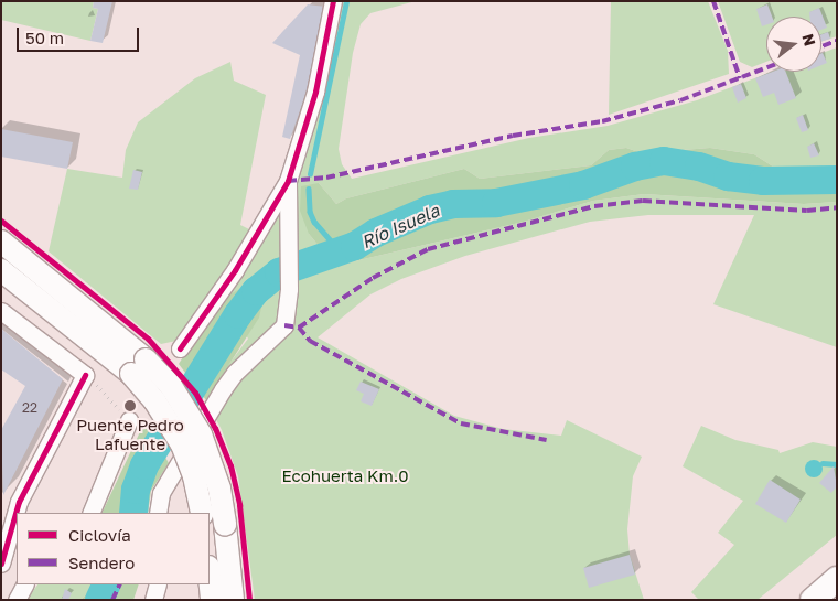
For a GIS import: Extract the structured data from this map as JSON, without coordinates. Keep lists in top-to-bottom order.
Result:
{
  "water": ["Río Isuela"],
  "parks": ["Ecohuerta Km.0"],
  "places": ["Puente Pedro Lafuente"],
  "house_numbers": ["22"],
  "legend": ["Ciclovía", "Sendero"],
  "scale_bar": "50 m",
  "north": "right"
}
